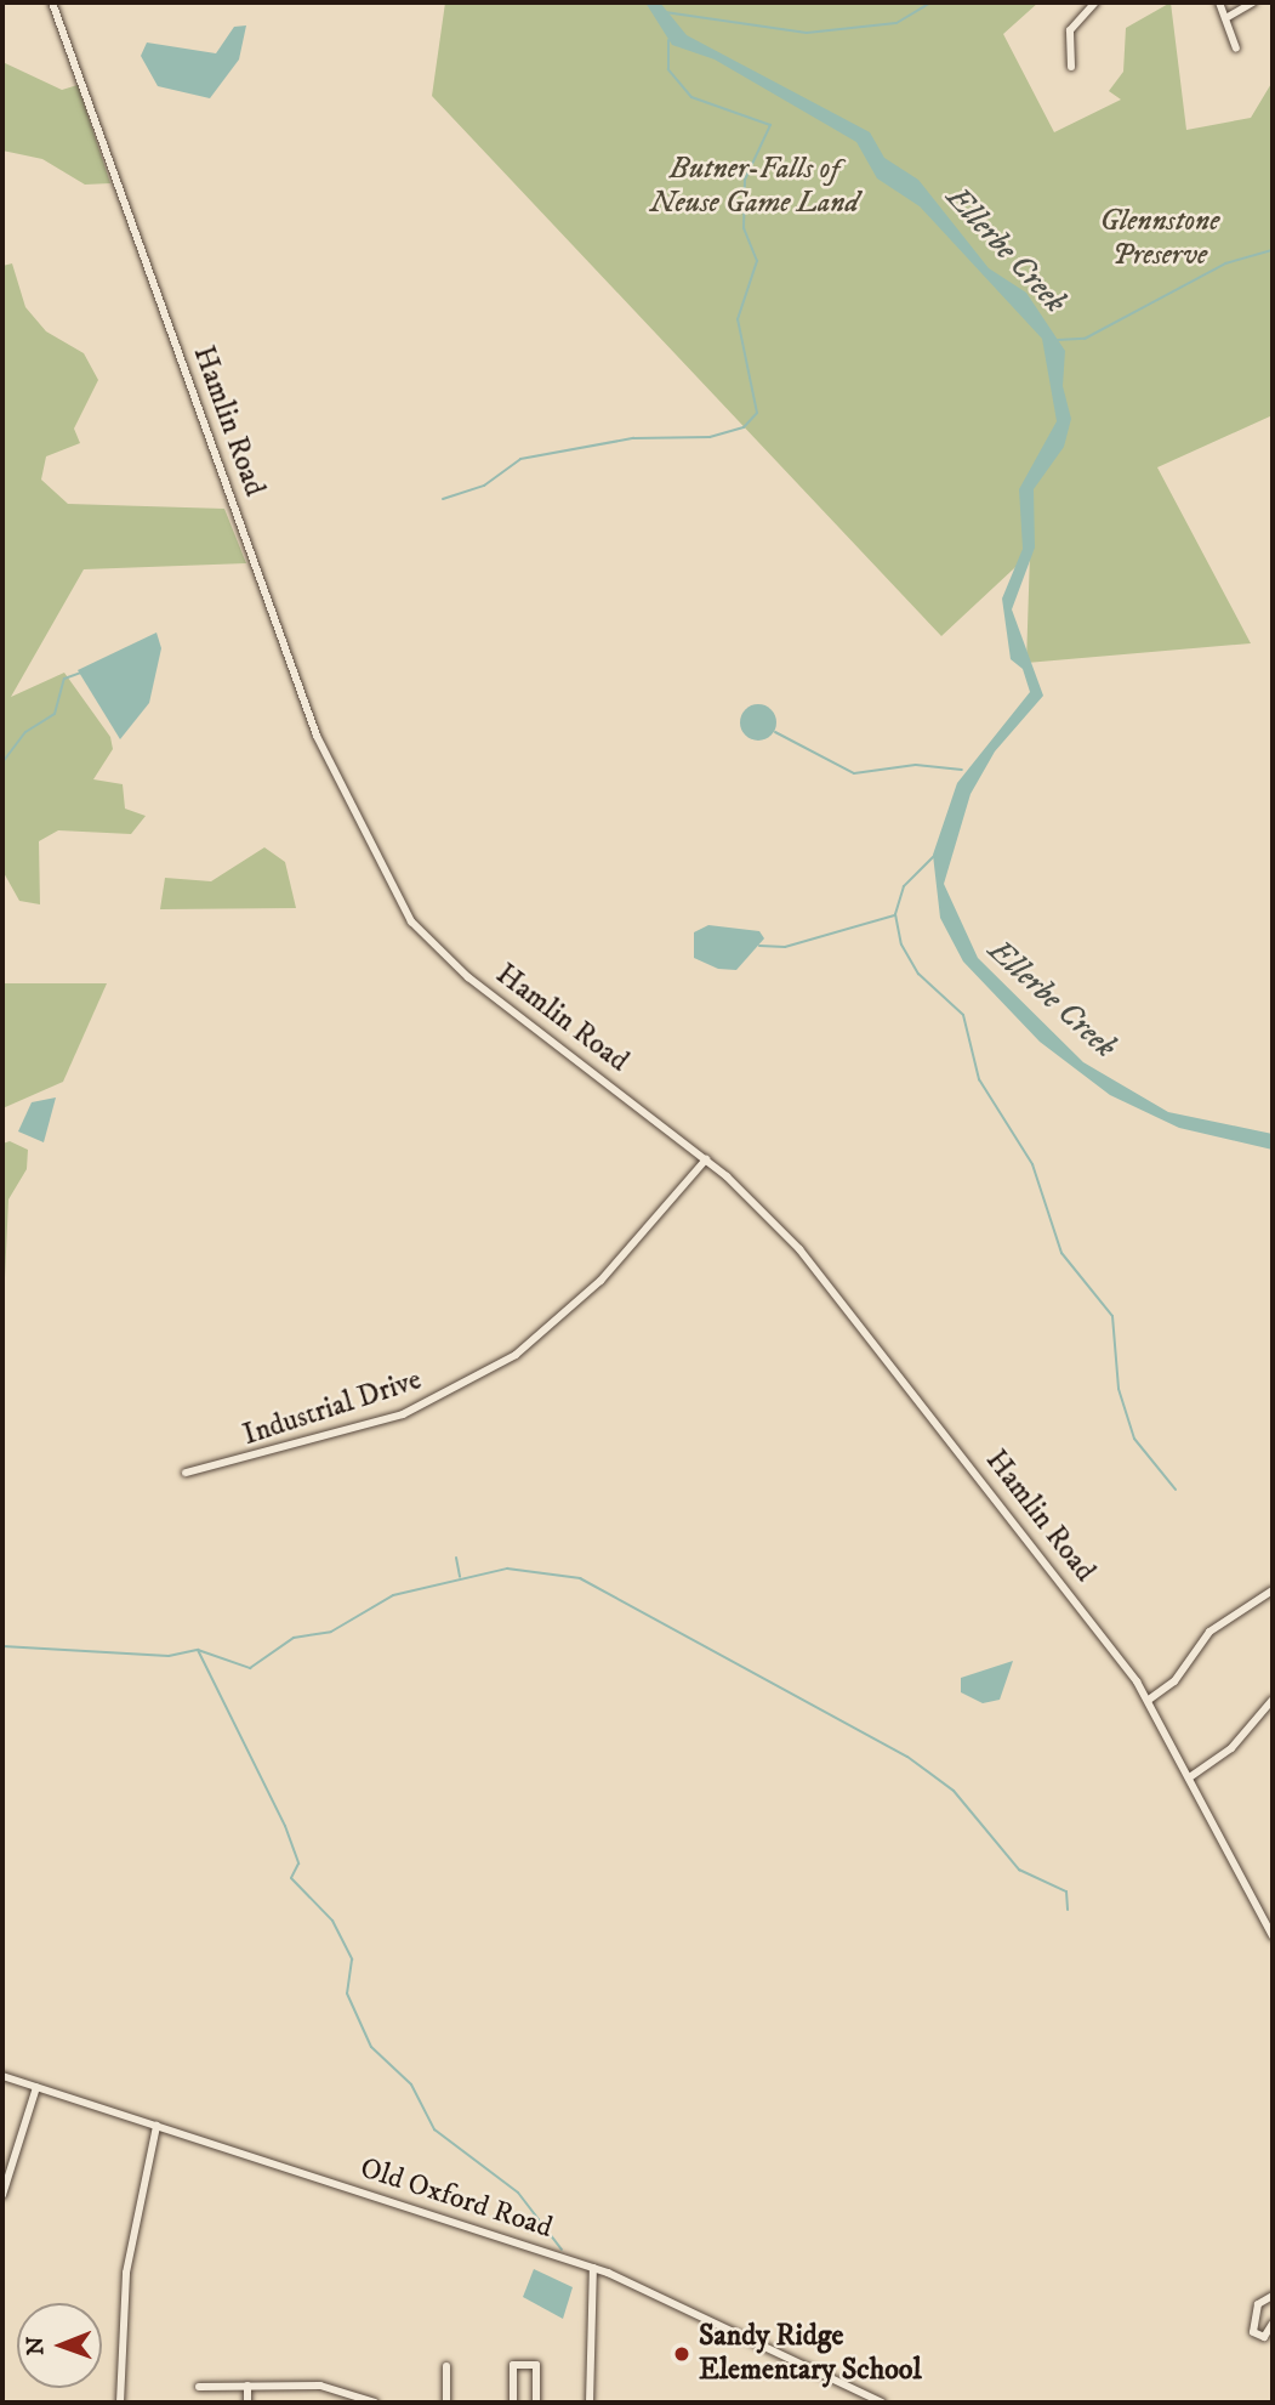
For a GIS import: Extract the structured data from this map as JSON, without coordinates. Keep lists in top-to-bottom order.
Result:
{
  "streets": {
    "street": ["Hamlin Road", "Industrial Drive", "Old Oxford Road"]
  },
  "crossings": [
    ["Hamlin Road", "Industrial Drive"]
  ],
  "water": ["Ellerbe Creek"],
  "parks": ["Butner-Falls of Neuse Game Land", "Glennstone Preserve"],
  "places": ["Sandy Ridge Elementary School"],
  "north": "left"
}
